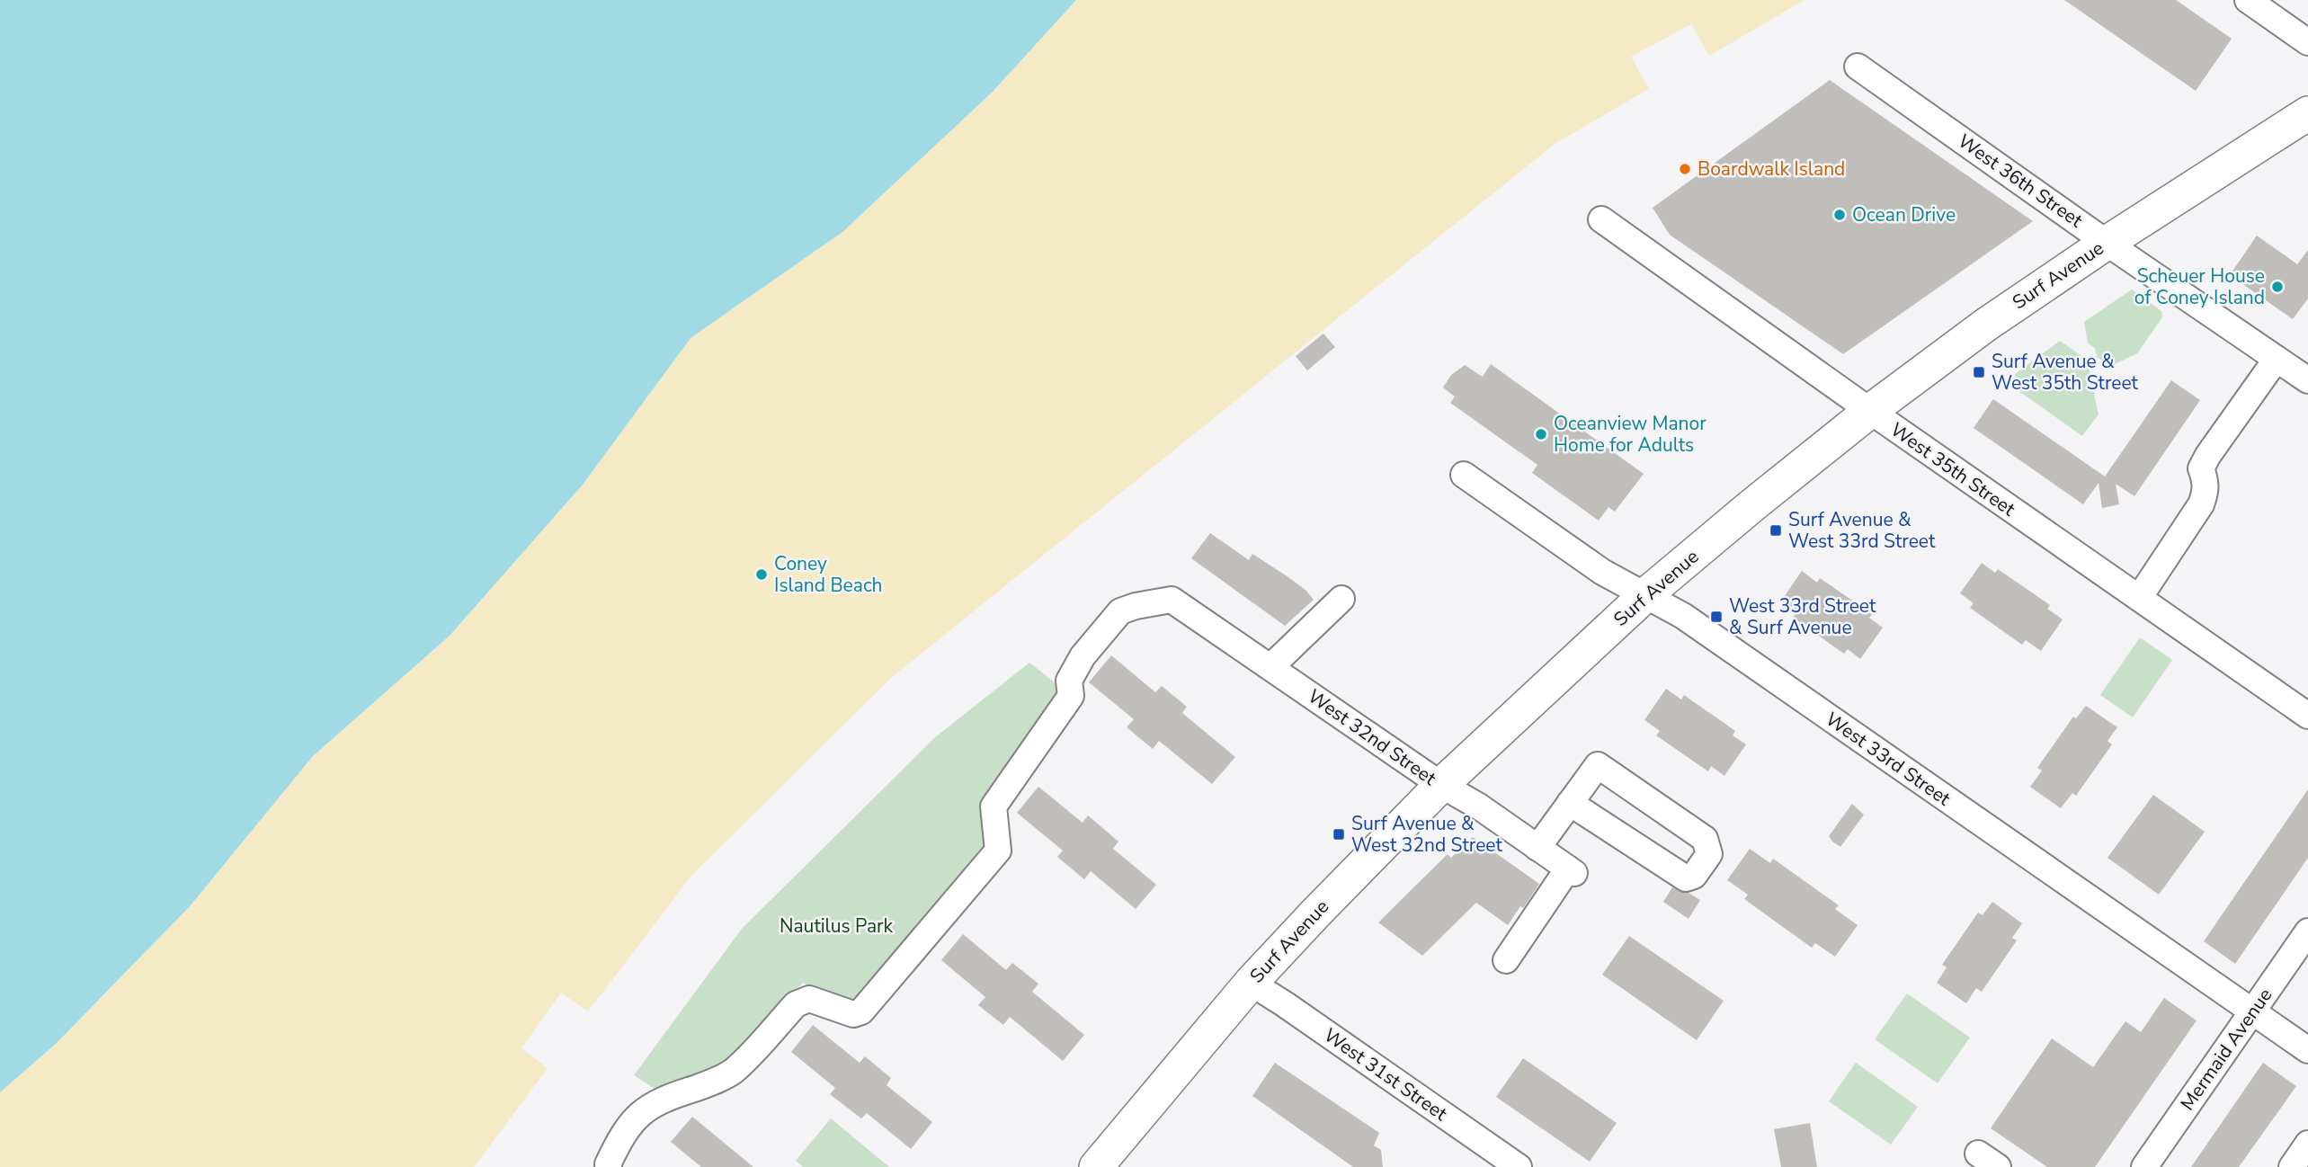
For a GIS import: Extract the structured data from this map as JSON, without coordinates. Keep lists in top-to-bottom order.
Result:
{
  "streets": {
    "main road": ["Surf Avenue"],
    "street": [
      "West 36th Street",
      "West 35th Street",
      "West 32nd Street",
      "West 33rd Street",
      "Mermaid Avenue",
      "West 31st Street"
    ]
  },
  "crossings": [
    ["West 36th Street", "Surf Avenue"],
    ["Surf Avenue", "West 35th Street"],
    ["Surf Avenue", "West 32nd Street"],
    ["Surf Avenue", "West 33rd Street"],
    ["Surf Avenue", "West 31st Street"],
    ["West 33rd Street", "Mermaid Avenue"]
  ],
  "parks": ["Nautilus Park"],
  "places": {
    "other": [
      "Boardwalk Island",
      "Ocean Drive",
      "Scheuer House of Coney Island",
      "Oceanview Manor Home for Adults",
      "Coney Island Beach"
    ],
    "transit": [
      "Surf Avenue & West 35th Street",
      "Surf Avenue & West 33rd Street",
      "West 33rd Street & Surf Avenue",
      "Surf Avenue & West 32nd Street"
    ]
  }
}
